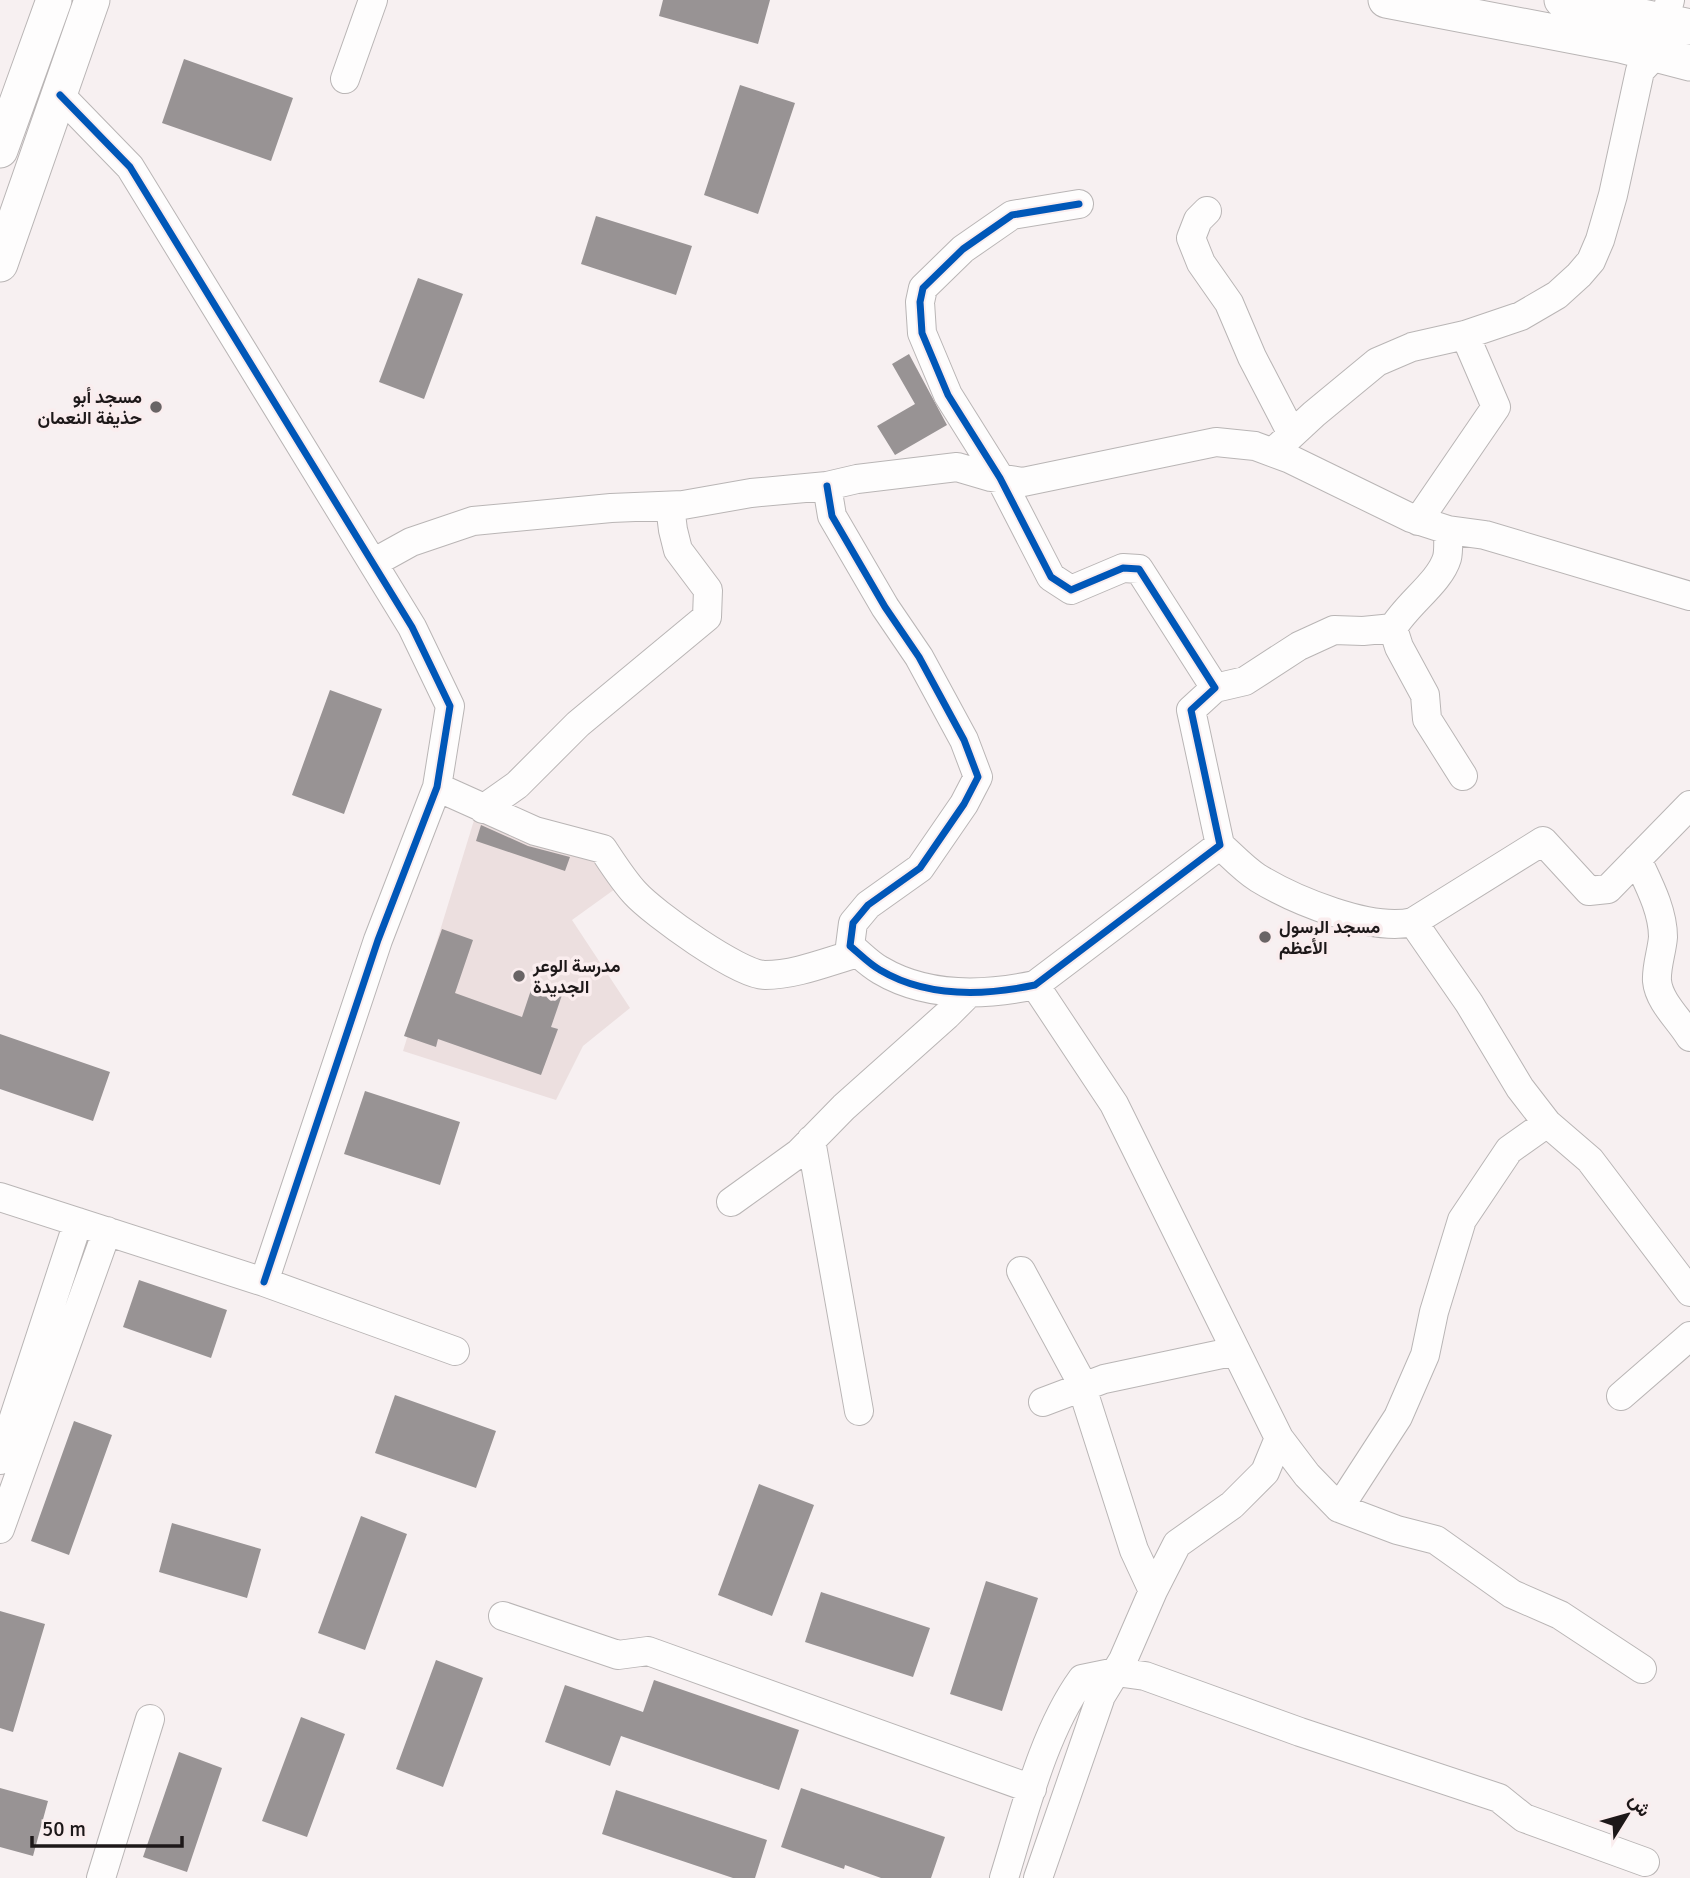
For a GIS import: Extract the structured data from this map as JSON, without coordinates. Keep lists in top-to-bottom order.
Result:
{
  "places": ["مسجد أبو حذيفة النعمان", "مسجد الرسول الأعظم", "مدرسة الوعر الجديدة"],
  "scale_bar": "50 m",
  "north": "top right"
}
